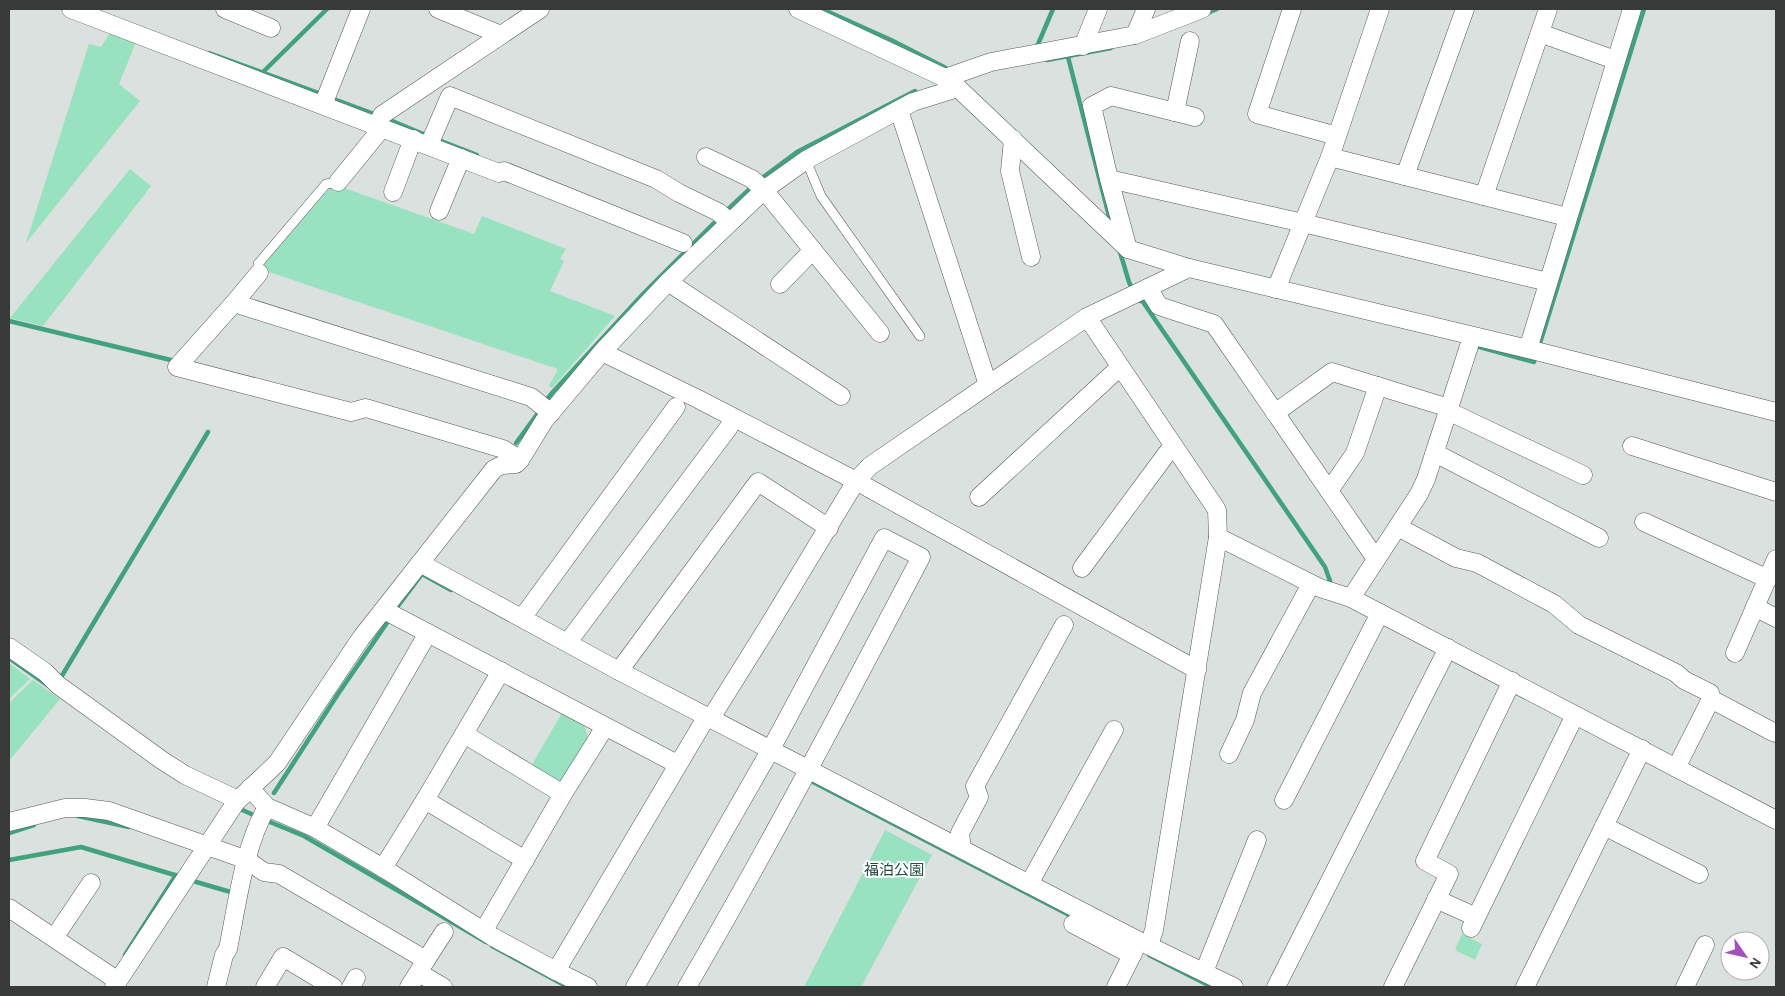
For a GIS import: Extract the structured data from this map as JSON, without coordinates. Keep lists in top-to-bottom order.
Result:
{
  "parks": ["福泊公園"],
  "north": "bottom right"
}
